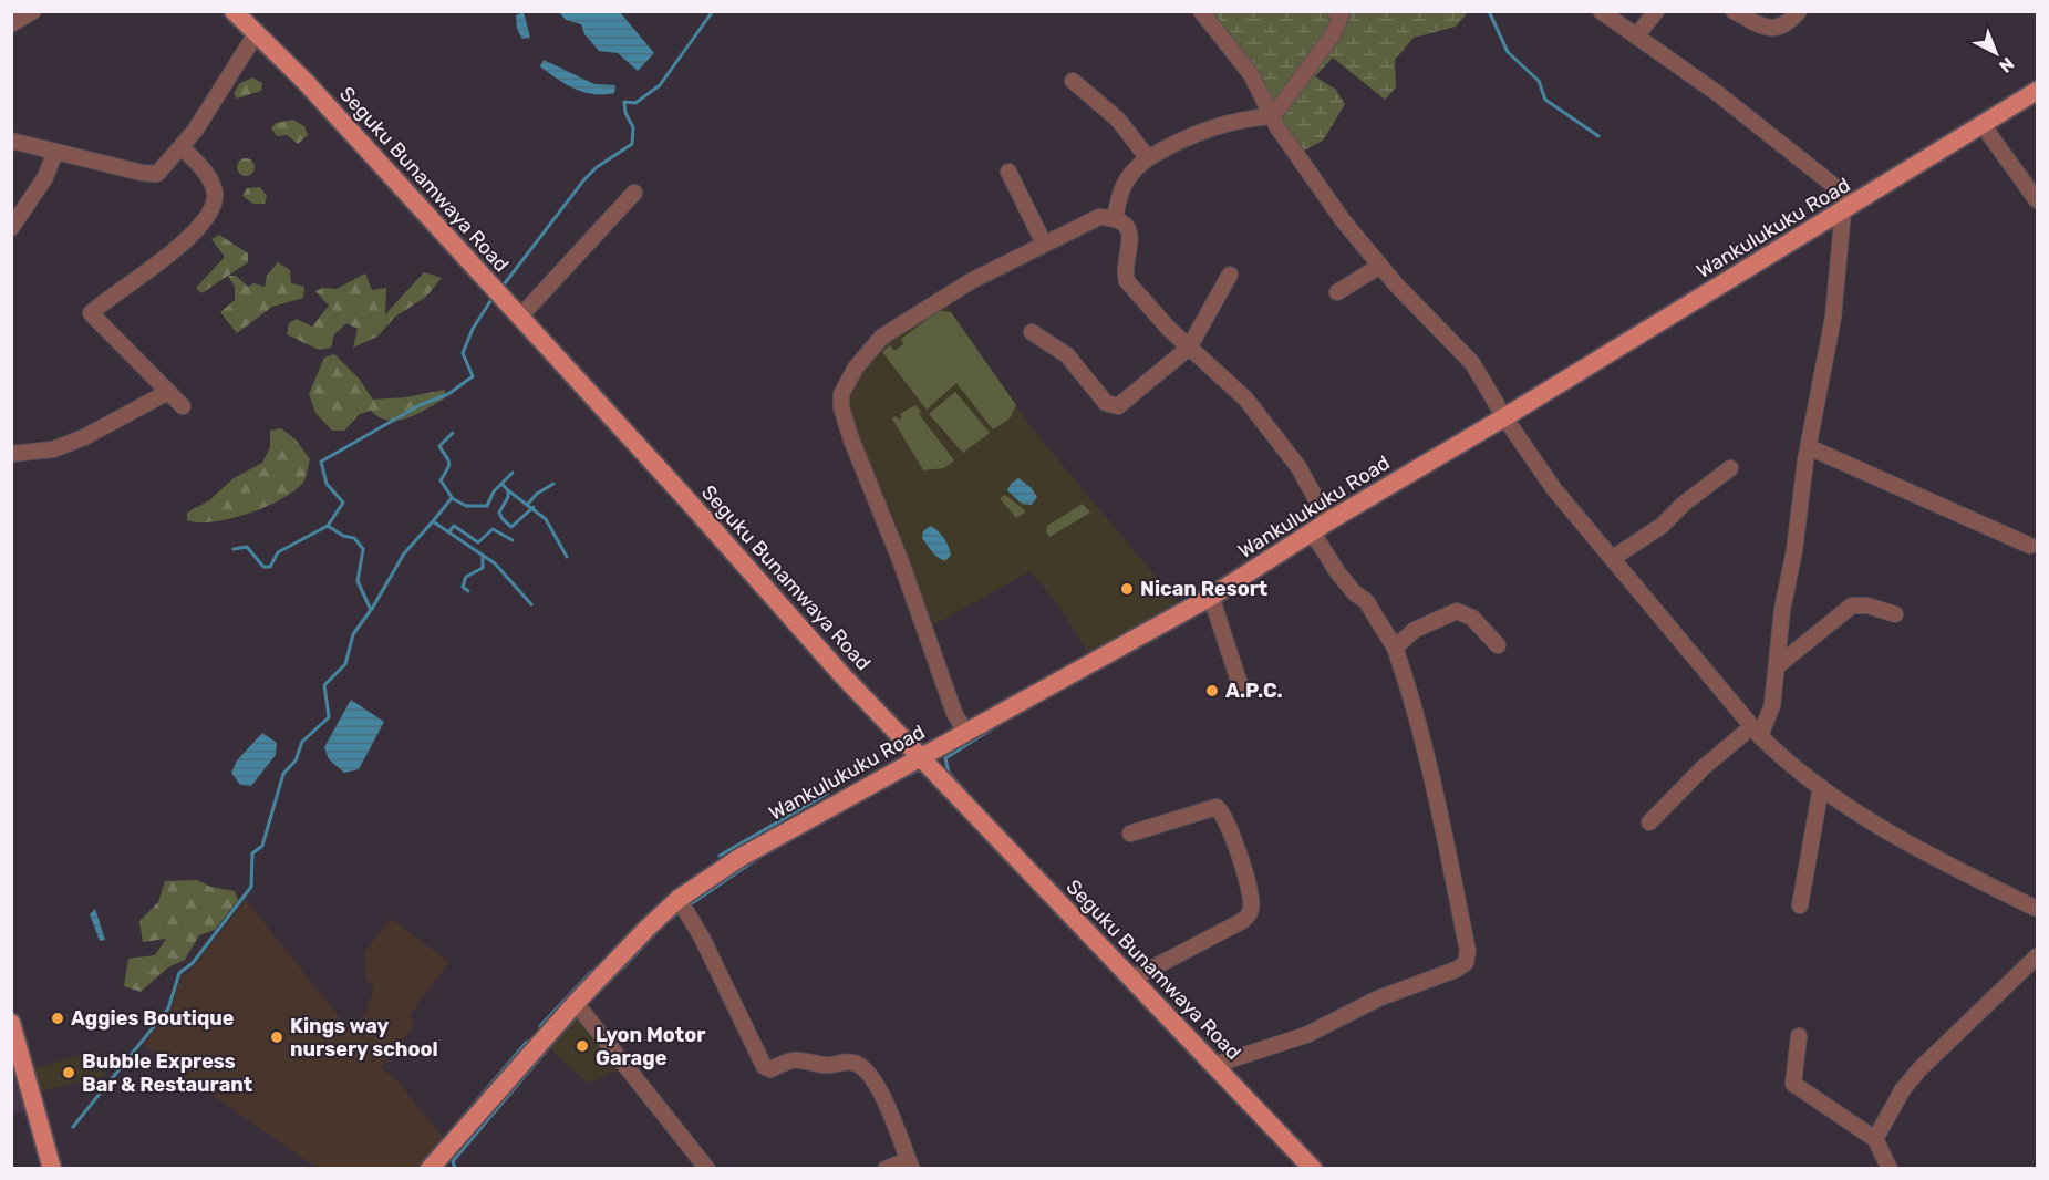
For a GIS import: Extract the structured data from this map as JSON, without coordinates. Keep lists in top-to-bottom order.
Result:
{
  "streets": {
    "main road": ["Seguku Bunamwaya Road", "Wankulukuku Road"]
  },
  "crossings": [
    ["Seguku Bunamwaya Road", "Wankulukuku Road"]
  ],
  "places": [
    "Nican Resort",
    "A.P.C.",
    "Aggies Boutique",
    "Kings way nursery school",
    "Lyon Motor Garage",
    "Bubble Express Bar & Restaurant"
  ],
  "north": "bottom right"
}
